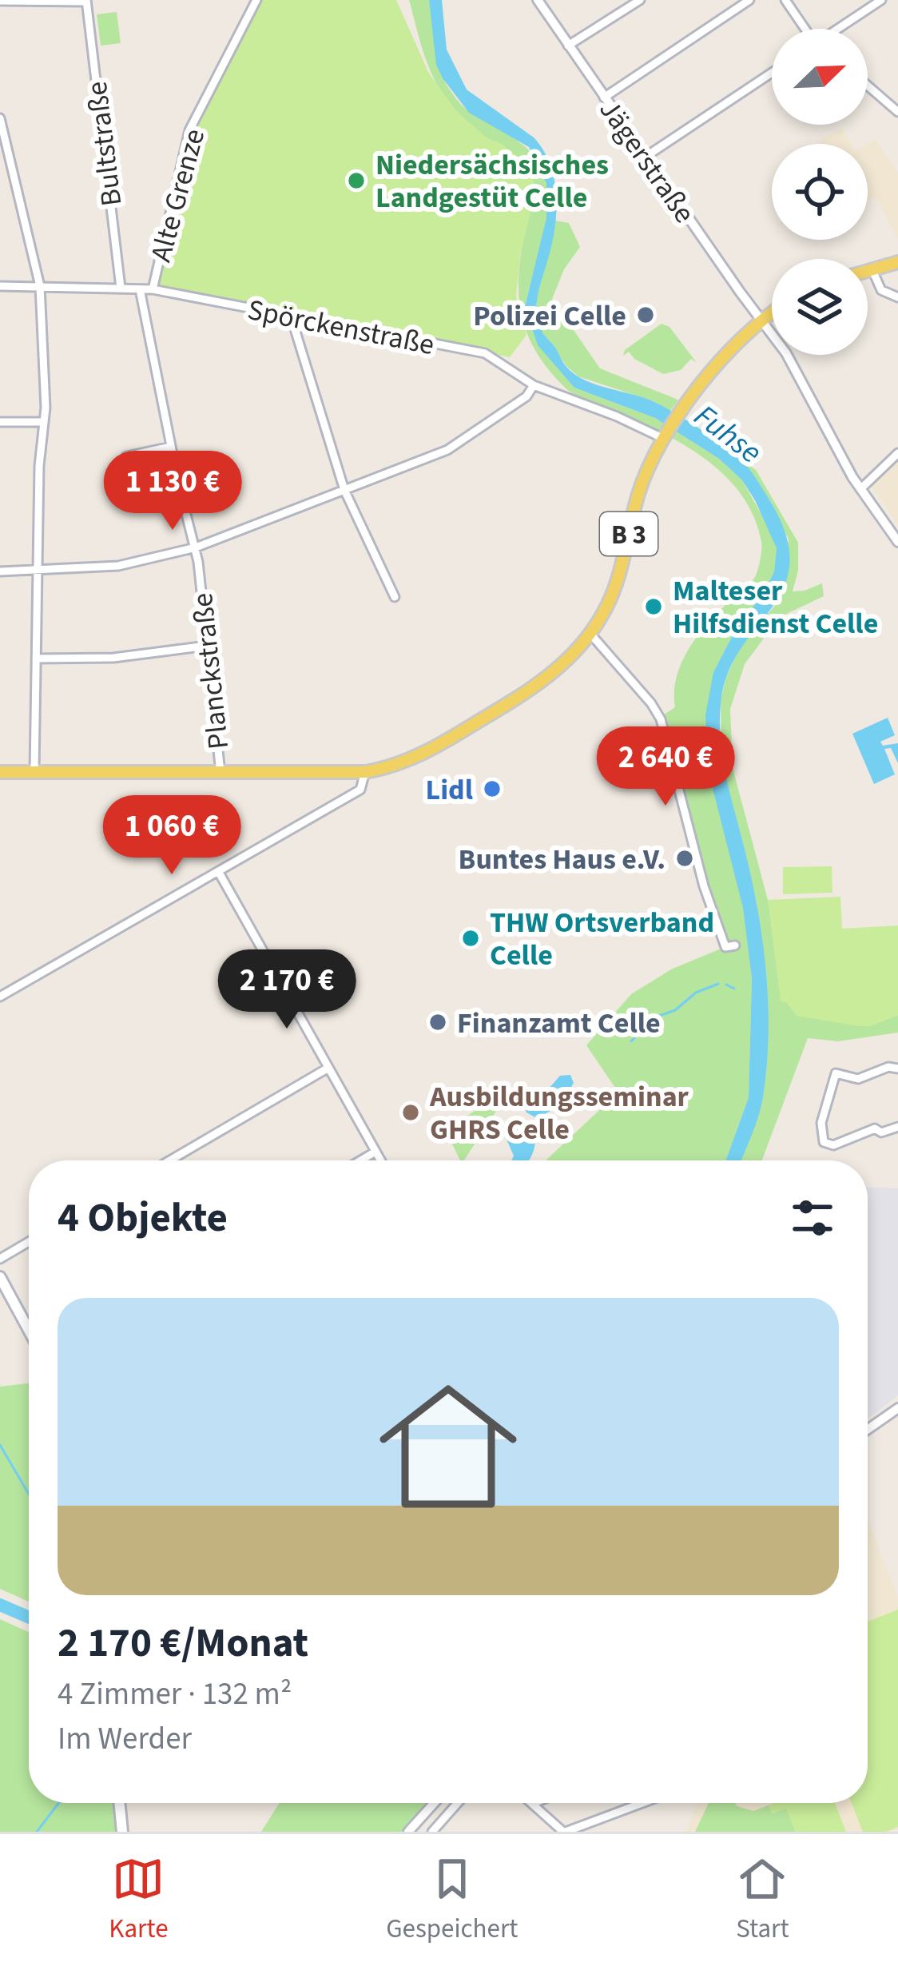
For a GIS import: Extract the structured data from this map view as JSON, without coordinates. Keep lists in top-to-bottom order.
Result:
{
  "streets": {
    "main road": ["B 3"],
    "street": [
      "Bultstraße",
      "Jägerstraße",
      "Alte Grenze",
      "Spörckenstraße",
      "Planckstraße"
    ]
  },
  "crossings": [
    ["Bultstraße", "Spörckenstraße"],
    ["Alte Grenze", "Spörckenstraße"],
    ["Spörckenstraße", "B 3"],
    ["Spörckenstraße", "Planckstraße"],
    ["B 3", "Planckstraße"]
  ],
  "water": ["Fuhse"],
  "places": [
    "Niedersächsisches Landgestüt Celle",
    "Polizei Celle",
    "Malteser Hilfsdienst Celle",
    "Lidl",
    "Buntes Haus e.V.",
    "THW Ortsverband Celle",
    "Finanzamt Celle",
    "Ausbildungsseminar GHRS Celle"
  ],
  "north": "top right",
  "page": {
    "price": [
      "1 130 €",
      "2 640 €",
      "1 060 €",
      "2 170 €"
    ],
    "heading": "4 Objekte",
    "list": [
      {
        "name": "2 170 €/Monat",
        "note": "4 Zimmer · 132 m² · Im Werder"
      }
    ],
    "tabs": ["Karte", "Gespeichert", "Start"]
  }
}
